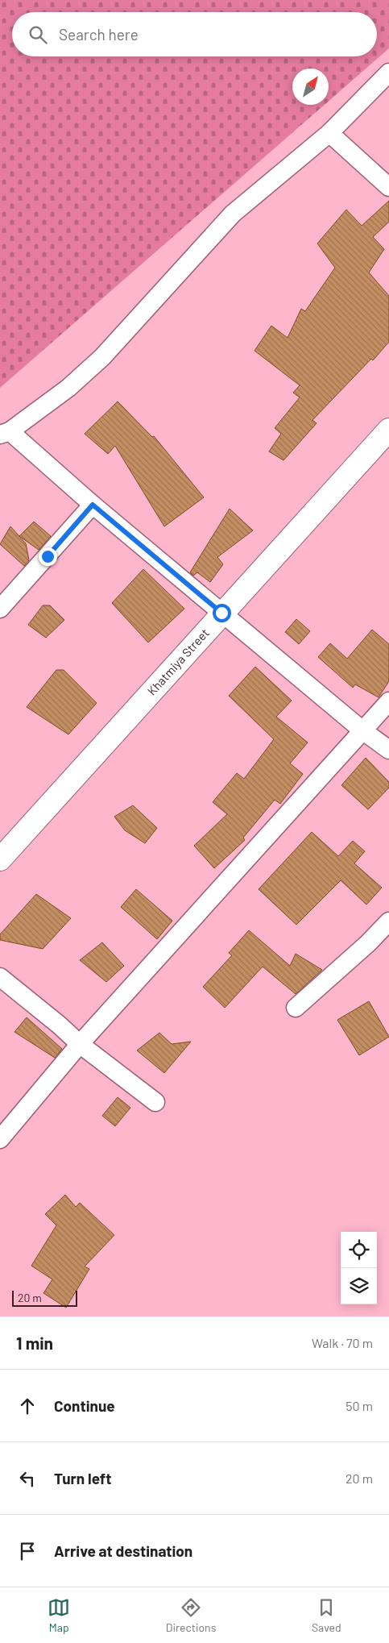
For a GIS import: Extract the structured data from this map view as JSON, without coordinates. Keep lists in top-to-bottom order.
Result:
{
  "streets": {
    "street": ["Khatmiya Street"]
  },
  "scale_bar": "20 m",
  "north": "top right",
  "page": {
    "search": "Search here",
    "scale": "20 m",
    "heading": ["1 min", "Walk · 70 m"],
    "list": [
      ["Continue", "50 m"],
      ["Turn left", "20 m"],
      "Arrive at destination"
    ],
    "nav": ["Map", "Directions", "Saved"]
  }
}
